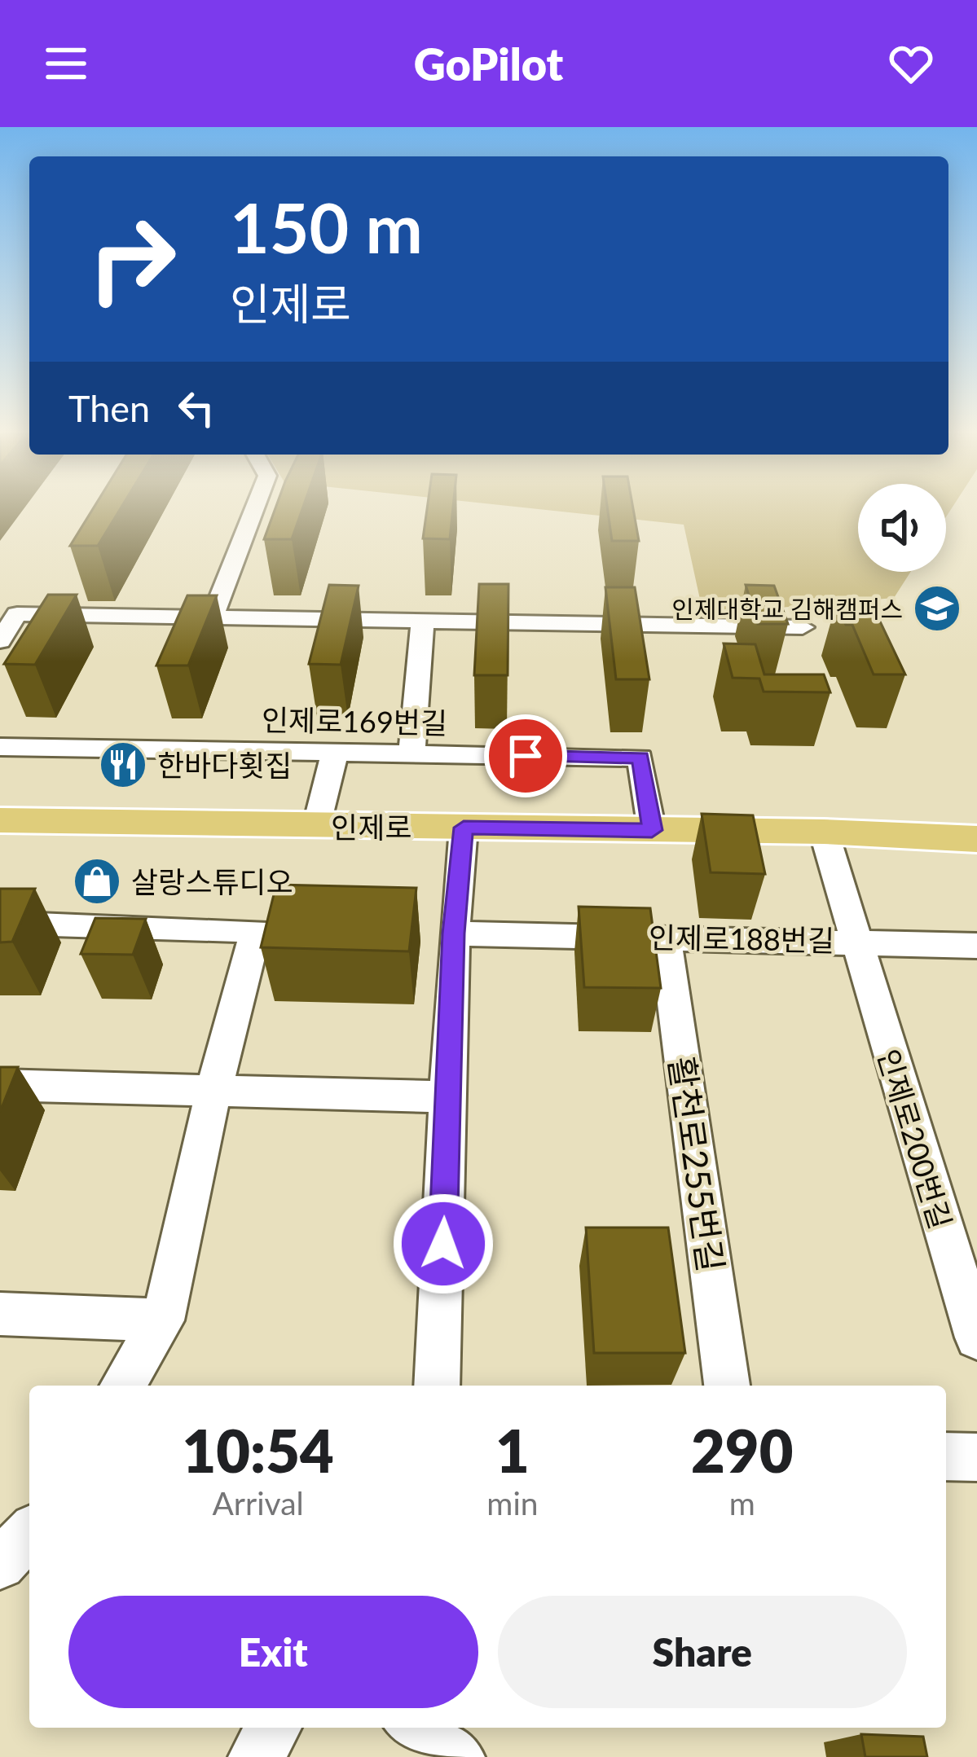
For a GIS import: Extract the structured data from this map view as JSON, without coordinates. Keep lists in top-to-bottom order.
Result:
{
  "streets": {
    "main road": ["인제로"],
    "street": [
      "인제로169번길",
      "인제로188번길",
      "인제로200번길",
      "활천로255번길"
    ]
  },
  "crossings": [
    ["인제로169번길", "인제로"],
    ["인제로", "인제로200번길"],
    ["인제로188번길", "인제로200번길"],
    ["인제로188번길", "활천로255번길"]
  ],
  "places": {
    "school or university": ["인제대학교 김해캠퍼스"],
    "restaurant": ["한바다횟집"],
    "shop": ["살랑스튜디오"]
  },
  "page": {
    "header": "GoPilot",
    "turn": ["150 m", "인제로"],
    "then": "Then",
    "eta": [
      "10:54",
      "Arrival",
      "1",
      "min",
      "290",
      "m"
    ],
    "buttons": ["Exit", "Share"]
  }
}
